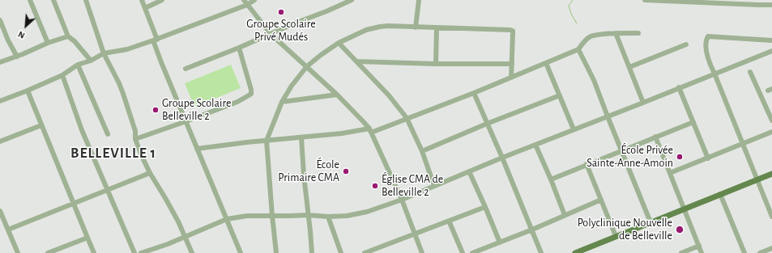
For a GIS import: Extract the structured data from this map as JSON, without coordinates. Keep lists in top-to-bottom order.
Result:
{
  "districts": ["BELLEVILLE 1"],
  "places": [
    "Groupe Scolaire Privé Mudés",
    "Groupe Scolaire Belleville 2",
    "École Privée Sainte-Anne-Amoin",
    "École Primaire CMA",
    "Église CMA de Belleville 2",
    "Polyclinique Nouvelle de Belleville"
  ],
  "north": "bottom left"
}
